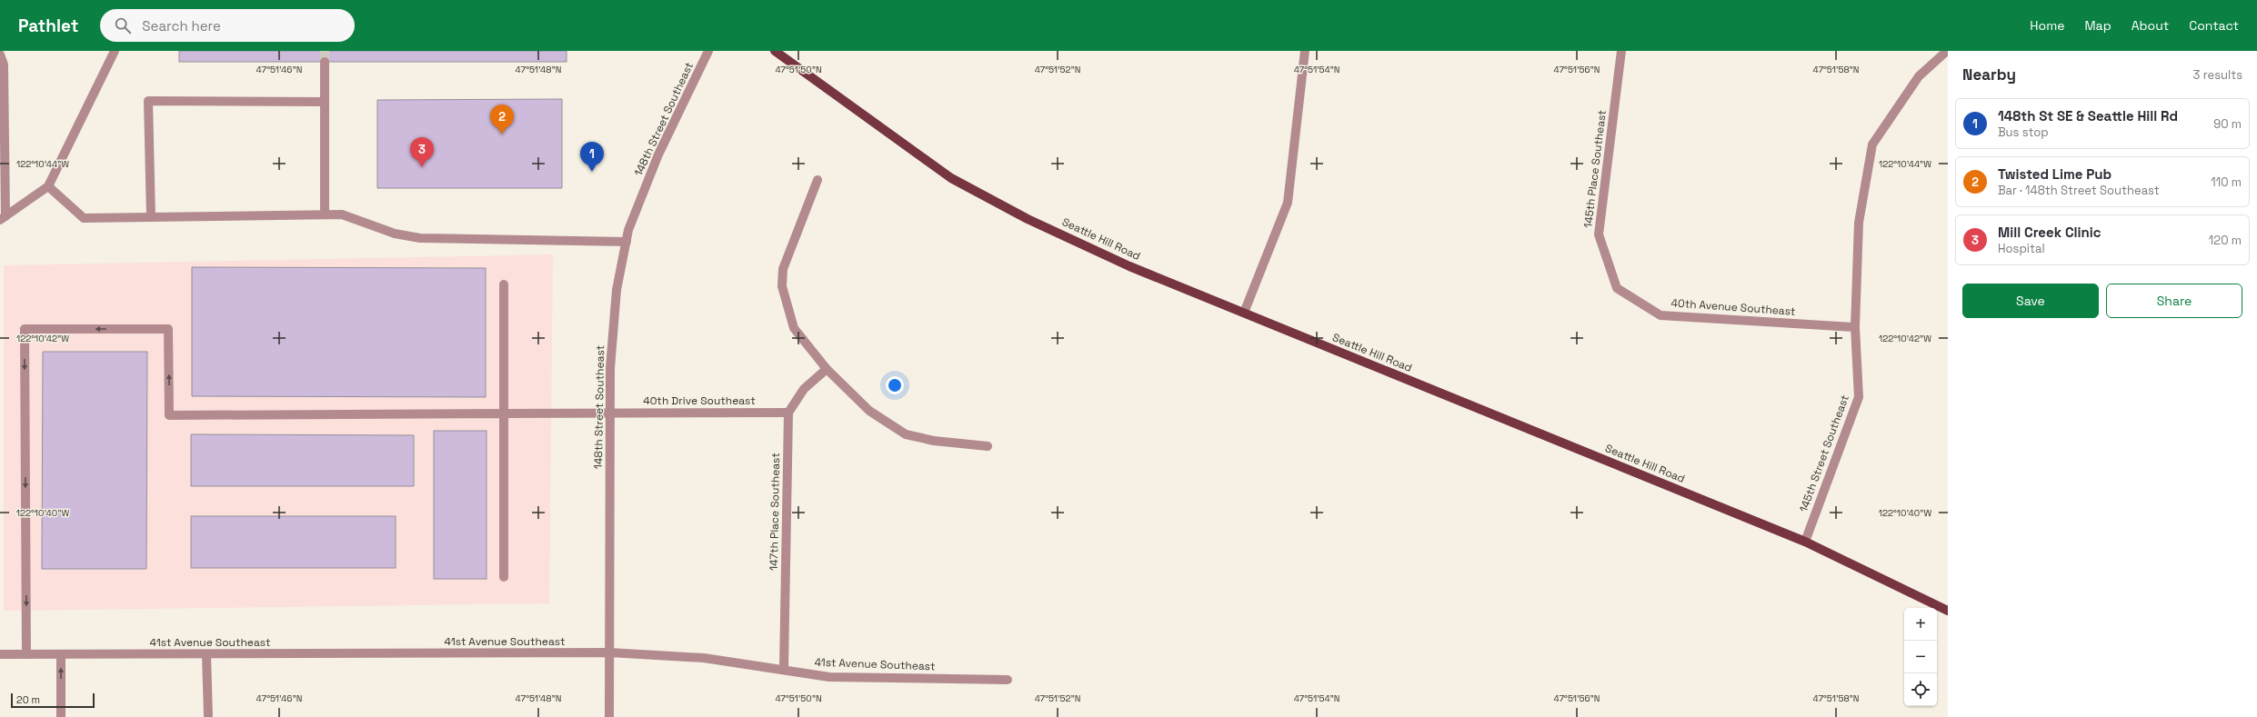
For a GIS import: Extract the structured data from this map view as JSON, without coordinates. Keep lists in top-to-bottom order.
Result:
{
  "streets": {
    "main road": ["Seattle Hill Road"],
    "street": [
      "148th Street Southeast",
      "145th Place Southeast",
      "40th Avenue Southeast",
      "40th Drive Southeast",
      "145th Street Southeast",
      "147th Place Southeast",
      "41st Avenue Southeast"
    ]
  },
  "crossings": [
    ["148th Street Southeast", "40th Drive Southeast"],
    ["148th Street Southeast", "41st Avenue Southeast"],
    ["145th Place Southeast", "40th Avenue Southeast"],
    ["Seattle Hill Road", "145th Street Southeast"],
    ["40th Avenue Southeast", "145th Street Southeast"],
    ["40th Drive Southeast", "147th Place Southeast"],
    ["40th Drive Southeast", "41st Avenue Southeast"],
    ["147th Place Southeast", "41st Avenue Southeast"]
  ],
  "scale_bar": "20 m",
  "page": {
    "header": "Pathlet",
    "search": "Search here",
    "nav": [
      "Home",
      "Map",
      "About",
      "Contact"
    ],
    "heading": ["Nearby", "3 results"],
    "list": [
      {
        "mark": "1",
        "name": "148th St SE & Seattle Hill Rd",
        "note": "Bus stop",
        "value": "90 m"
      },
      {
        "mark": "2",
        "name": "Twisted Lime Pub",
        "note": "Bar · 148th Street Southeast",
        "value": "110 m"
      },
      {
        "mark": "3",
        "name": "Mill Creek Clinic",
        "note": "Hospital",
        "value": "120 m"
      }
    ],
    "pins": ["2", "3", "1"],
    "buttons": ["Save", "Share"],
    "map_buttons": ["+", "−"],
    "scale": "20 m"
  },
  "coordinates": [
    "47°51'46\"N",
    "47°51'48\"N",
    "47°51'50\"N",
    "47°51'52\"N",
    "47°51'54\"N",
    "47°51'56\"N",
    "47°51'58\"N",
    "122°10'44\"W",
    "122°10'42\"W",
    "122°10'40\"W"
  ]
}
